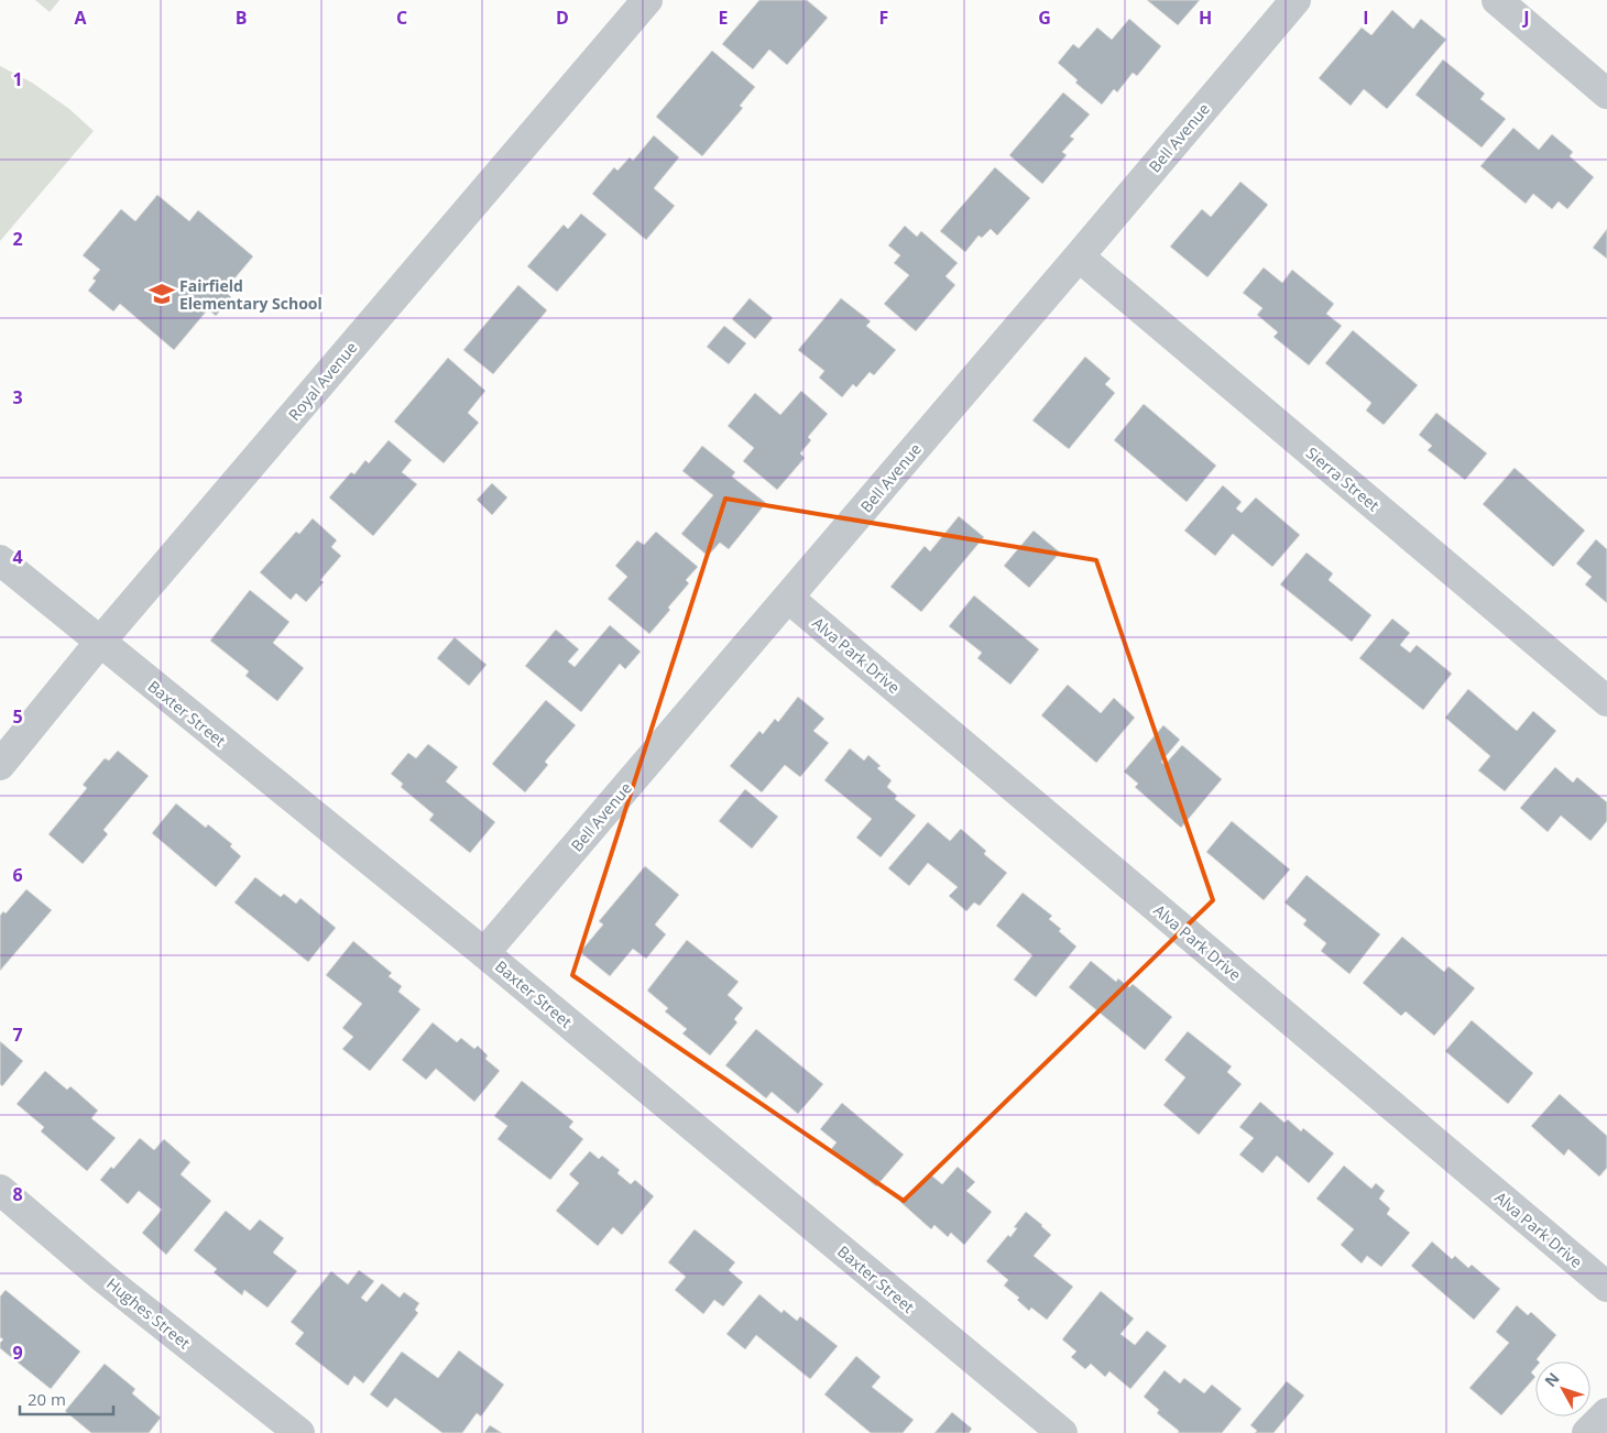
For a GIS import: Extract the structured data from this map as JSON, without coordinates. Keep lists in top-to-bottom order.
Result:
{
  "streets": {
    "street": [
      "Bell Avenue",
      "Royal Avenue",
      "Sierra Street",
      "Alva Park Drive",
      "Baxter Street",
      "Hughes Street"
    ]
  },
  "crossings": [
    ["Bell Avenue", "Sierra Street"],
    ["Bell Avenue", "Alva Park Drive"],
    ["Bell Avenue", "Baxter Street"],
    ["Royal Avenue", "Baxter Street"]
  ],
  "places": {
    "school or university": ["Fairfield Elementary School"]
  },
  "scale_bar": "20 m",
  "north": "top left",
  "grid": {
    "columns": [
      "A",
      "B",
      "C",
      "D",
      "E",
      "F",
      "G",
      "H",
      "I",
      "J"
    ],
    "rows": [
      "1",
      "2",
      "3",
      "4",
      "5",
      "6",
      "7",
      "8",
      "9"
    ]
  }
}
